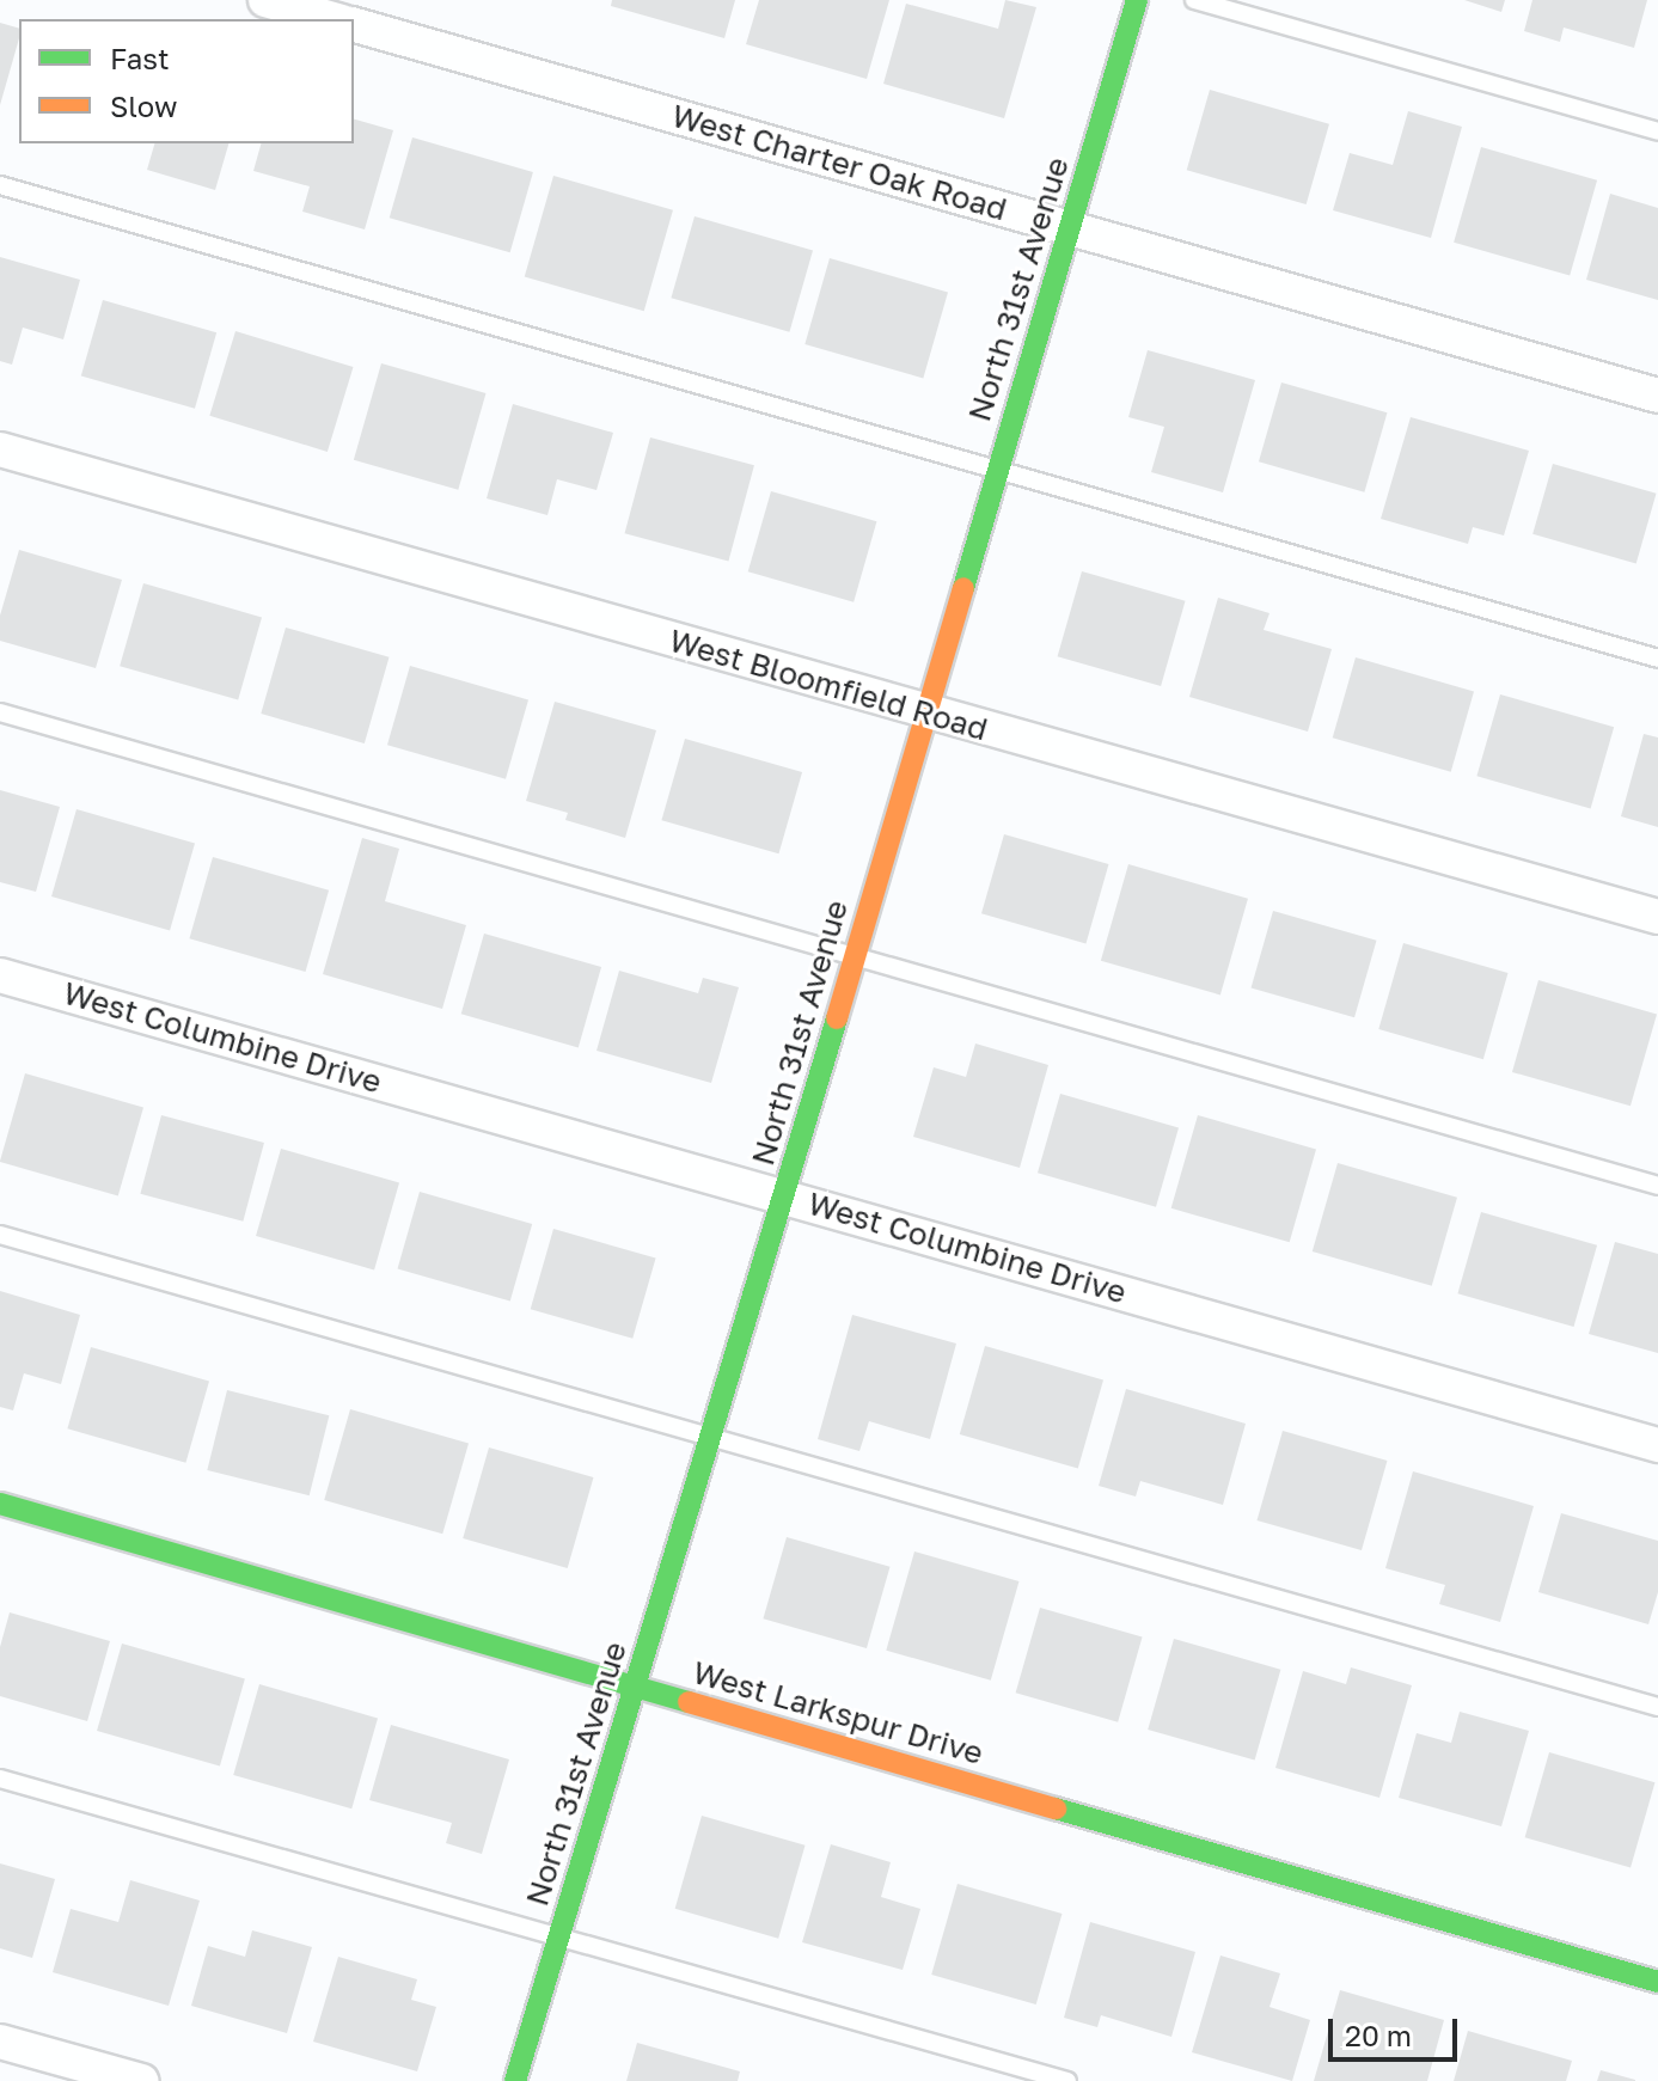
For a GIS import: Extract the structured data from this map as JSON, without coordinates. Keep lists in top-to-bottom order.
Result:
{
  "streets": {
    "street": [
      "West Charter Oak Road",
      "North 31st Avenue",
      "West Bloomfield Road",
      "West Columbine Drive",
      "West Larkspur Drive"
    ]
  },
  "crossings": [
    ["West Charter Oak Road", "North 31st Avenue"],
    ["North 31st Avenue", "West Bloomfield Road"],
    ["North 31st Avenue", "West Columbine Drive"],
    ["North 31st Avenue", "West Larkspur Drive"]
  ],
  "legend": ["Fast", "Slow"],
  "scale_bar": "20 m"
}
